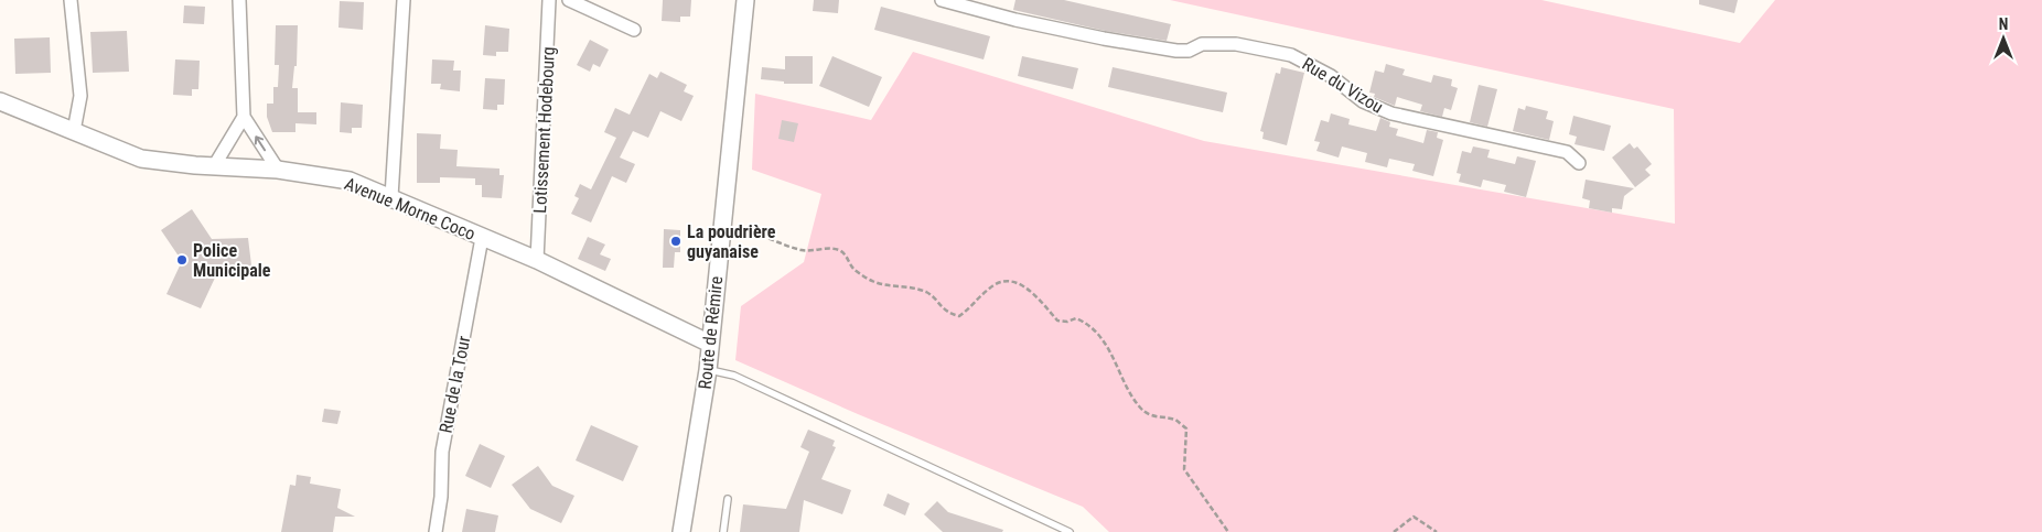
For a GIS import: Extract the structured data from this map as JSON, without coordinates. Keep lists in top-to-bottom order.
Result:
{
  "streets": {
    "street": [
      "Rue du Vizou",
      "Lotissement Hodebourg",
      "Avenue Morne Coco",
      "Route de Rémire",
      "Rue de la Tour"
    ]
  },
  "crossings": [
    ["Lotissement Hodebourg", "Avenue Morne Coco"],
    ["Avenue Morne Coco", "Route de Rémire"],
    ["Avenue Morne Coco", "Rue de la Tour"]
  ],
  "places": ["La poudrière guyanaise", "Police Municipale"],
  "north": "top"
}
